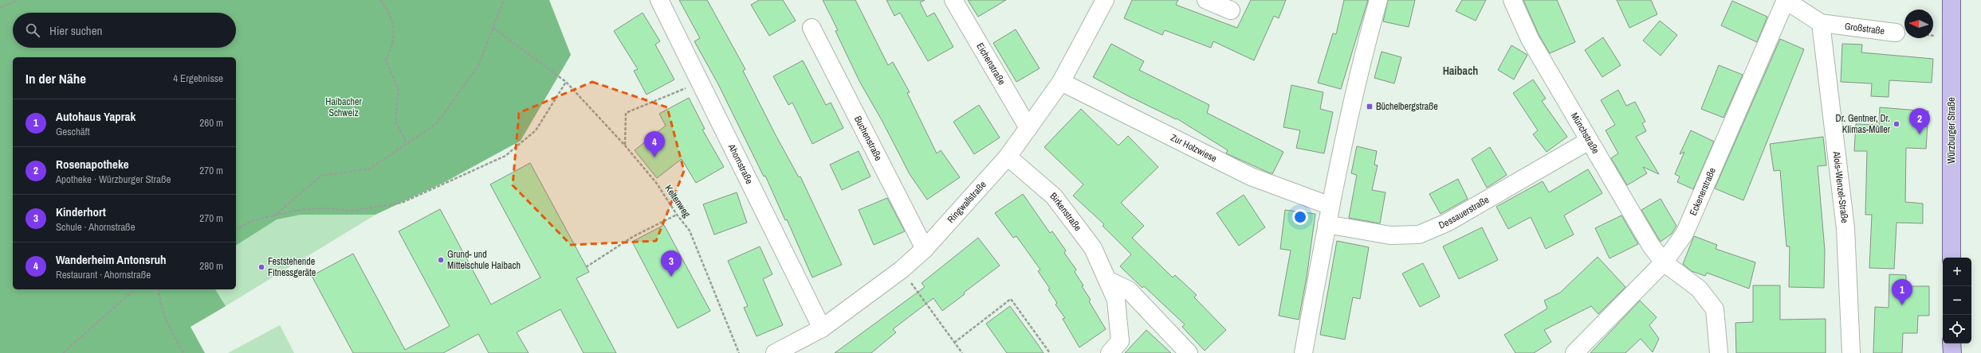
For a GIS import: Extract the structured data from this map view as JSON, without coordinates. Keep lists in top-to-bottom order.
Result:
{
  "streets": {
    "main road": ["Würzburger Straße"],
    "street": [
      "Großstraße",
      "Eichenstraße",
      "Münchstraße",
      "Buchenstraße",
      "Zur Holzwiese",
      "Ahornstraße",
      "Alois-Wenzel-Straße",
      "Eckenerstraße",
      "Ringwallstraße",
      "Birkenstraße",
      "Dessauerstraße"
    ],
    "path": ["Keltenweg"]
  },
  "crossings": [
    ["Großstraße", "Würzburger Straße"],
    ["Großstraße", "Alois-Wenzel-Straße"],
    ["Großstraße", "Eckenerstraße"],
    ["Eichenstraße", "Ringwallstraße"],
    ["Münchstraße", "Eckenerstraße"],
    ["Münchstraße", "Dessauerstraße"],
    ["Buchenstraße", "Ringwallstraße"],
    ["Zur Holzwiese", "Ringwallstraße"],
    ["Ahornstraße", "Ringwallstraße"],
    ["Ringwallstraße", "Birkenstraße"]
  ],
  "districts": ["Haibach"],
  "parks": ["Haibacher Schweiz"],
  "places": {
    "transit": ["Büchelbergstraße"],
    "other": ["Dr. Gentner, Dr. Klimas-Müller", "Grund- und Mittelschule Haibach", "Feststehende Fitnessgeräte"]
  },
  "north": "left",
  "page": {
    "search": "Hier suchen",
    "heading": ["In der Nähe", "4 Ergebnisse"],
    "list": [
      {
        "mark": "1",
        "name": "Autohaus Yaprak",
        "note": "Geschäft",
        "value": "260 m"
      },
      {
        "mark": "2",
        "name": "Rosenapotheke",
        "note": "Apotheke · Würzburger Straße",
        "value": "270 m"
      },
      {
        "mark": "3",
        "name": "Kinderhort",
        "note": "Schule · Ahornstraße",
        "value": "270 m"
      },
      {
        "mark": "4",
        "name": "Wanderheim Antonsruh",
        "note": "Restaurant · Ahornstraße",
        "value": "280 m"
      }
    ],
    "pins": [
      "2",
      "4",
      "3",
      "1"
    ],
    "map_buttons": ["+", "−"]
  }
}
